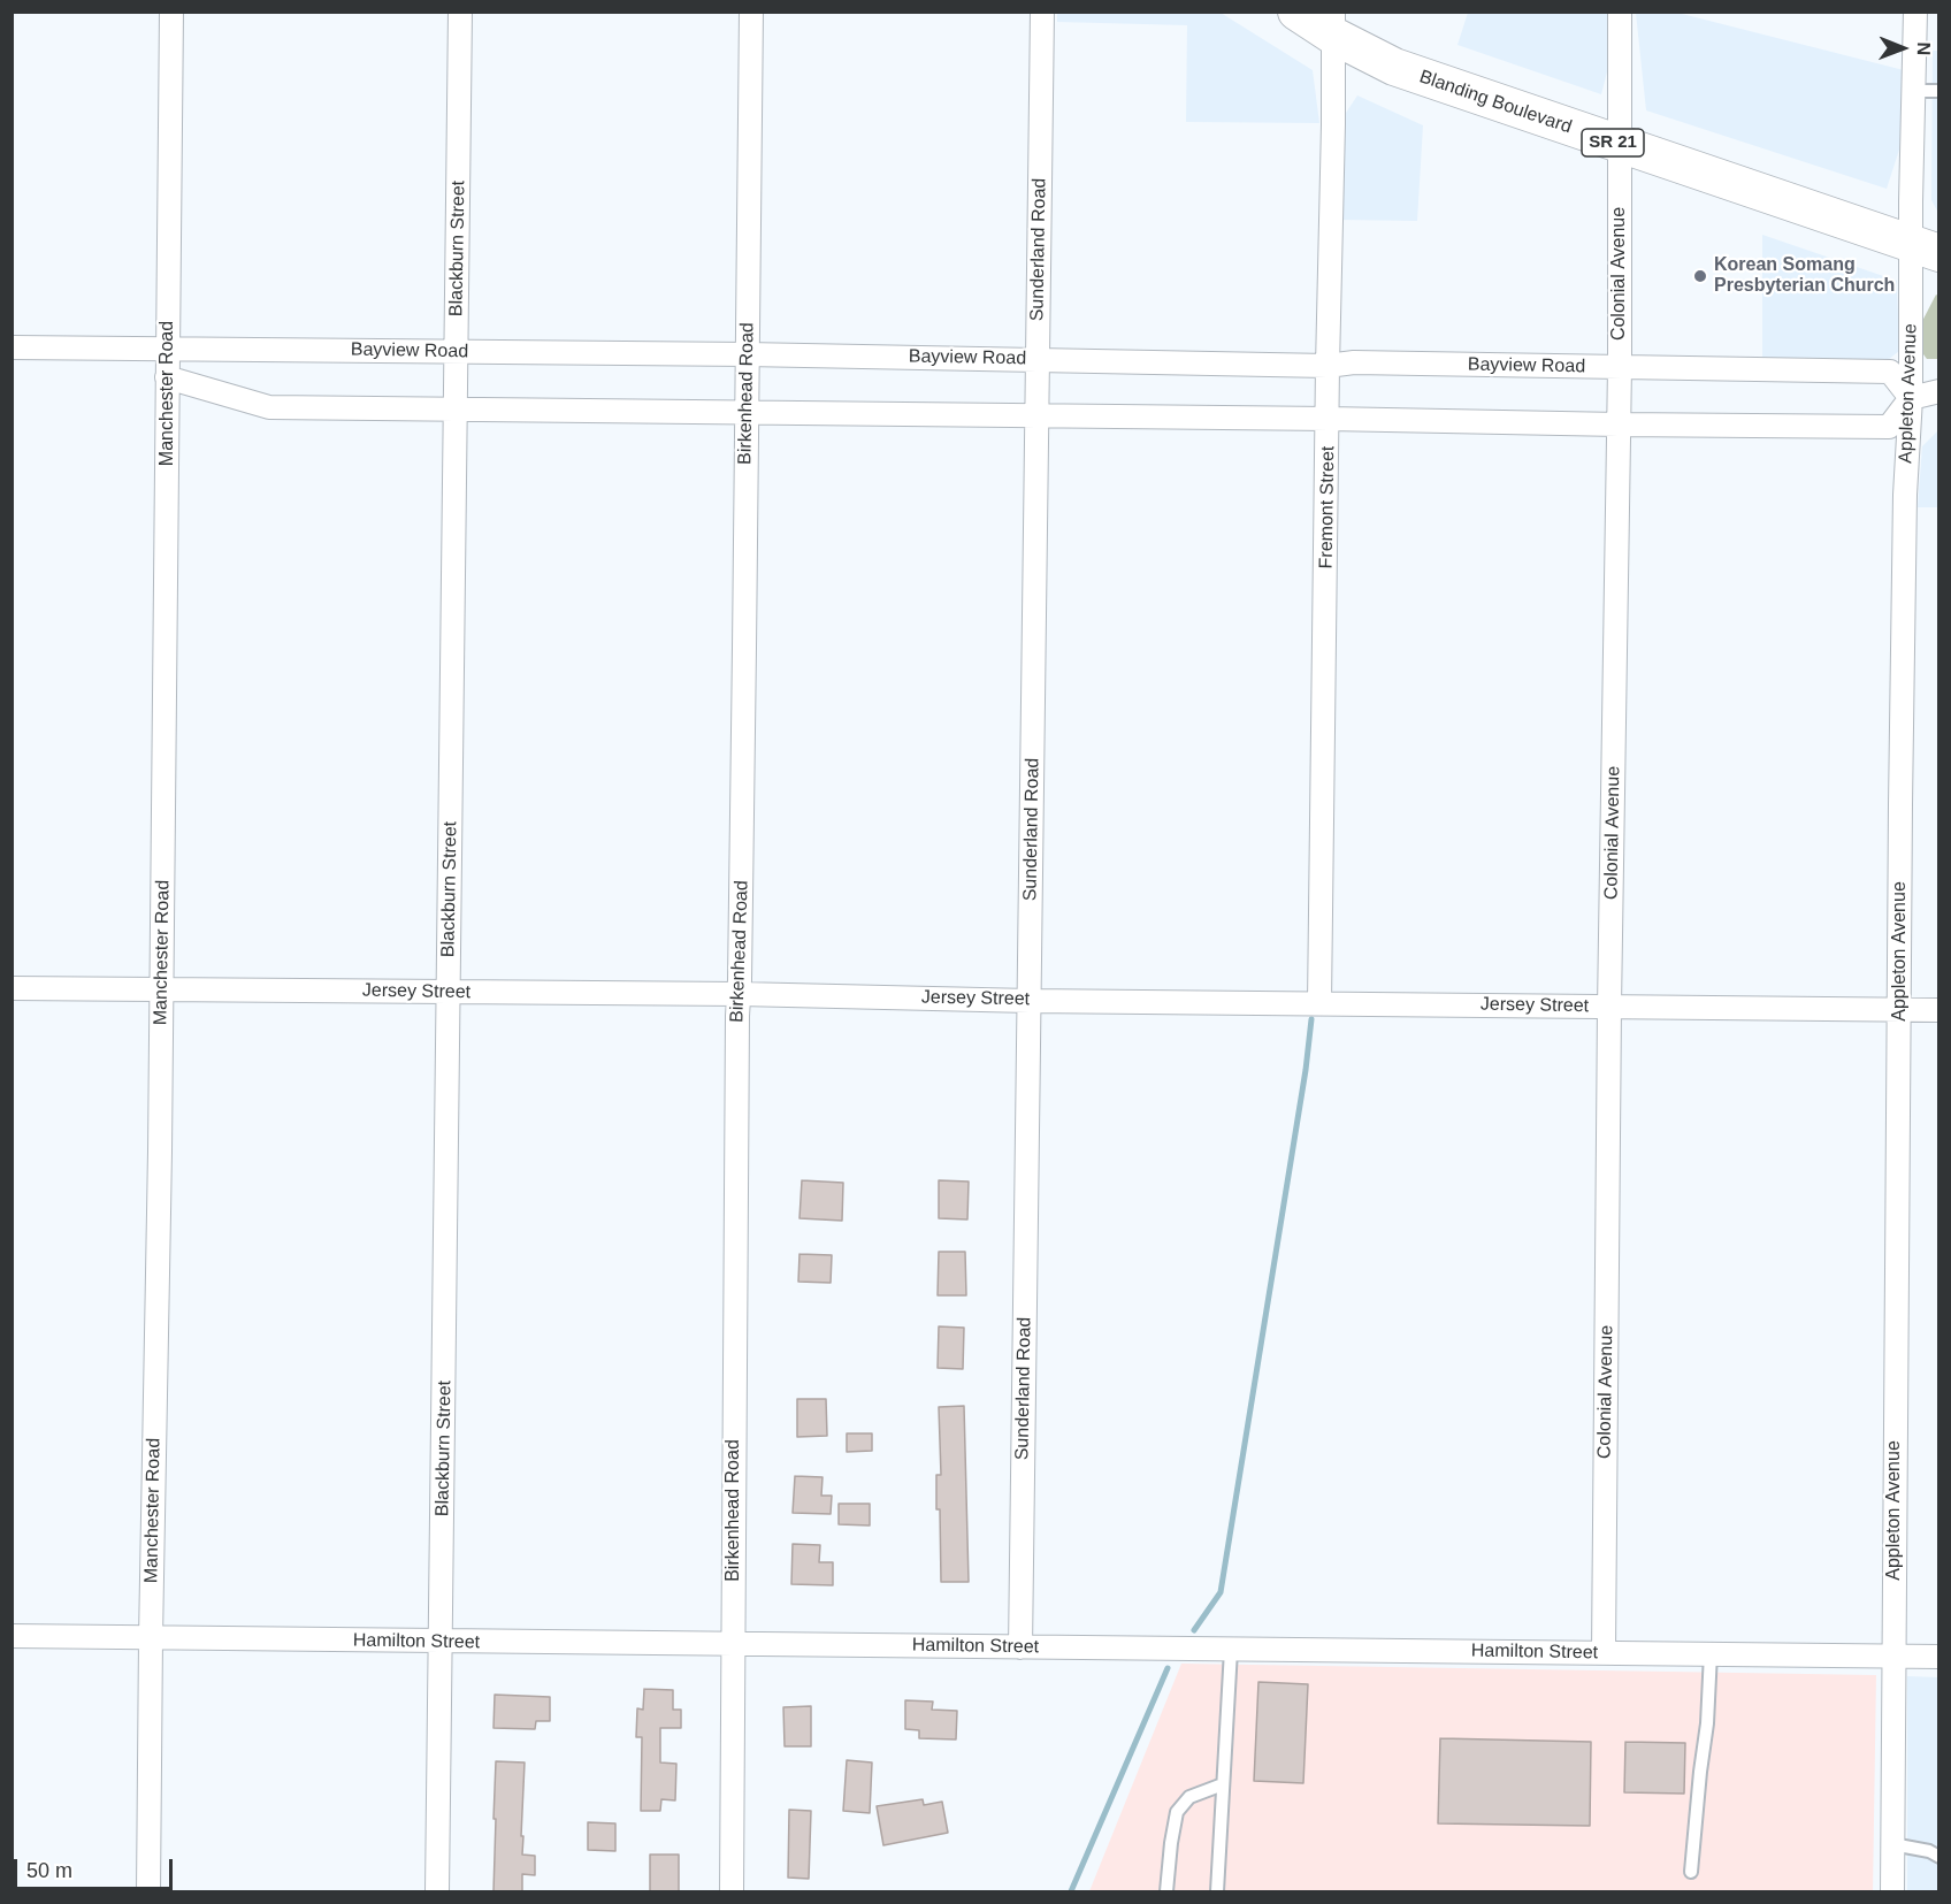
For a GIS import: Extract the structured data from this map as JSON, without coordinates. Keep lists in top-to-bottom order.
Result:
{
  "streets": {
    "main road": ["Blanding Boulevard", "SR 21"],
    "street": [
      "Blackburn Street",
      "Sunderland Road",
      "Colonial Avenue",
      "Bayview Road",
      "Manchester Road",
      "Birkenhead Road",
      "Appleton Avenue",
      "Fremont Street",
      "Jersey Street",
      "Hamilton Street"
    ]
  },
  "crossings": [
    ["Blanding Boulevard", "Colonial Avenue"],
    ["Blanding Boulevard", "Appleton Avenue"],
    ["Blanding Boulevard", "Fremont Street"],
    ["Blackburn Street", "Bayview Road"],
    ["Blackburn Street", "Jersey Street"],
    ["Blackburn Street", "Hamilton Street"],
    ["Sunderland Road", "Bayview Road"],
    ["Sunderland Road", "Jersey Street"],
    ["Sunderland Road", "Hamilton Street"],
    ["Colonial Avenue", "Bayview Road"],
    ["Colonial Avenue", "Jersey Street"],
    ["Colonial Avenue", "Hamilton Street"],
    ["Bayview Road", "Manchester Road"],
    ["Bayview Road", "Birkenhead Road"],
    ["Bayview Road", "Appleton Avenue"],
    ["Bayview Road", "Fremont Street"],
    ["Manchester Road", "Jersey Street"],
    ["Manchester Road", "Hamilton Street"],
    ["Birkenhead Road", "Jersey Street"],
    ["Birkenhead Road", "Hamilton Street"],
    ["Appleton Avenue", "Jersey Street"],
    ["Appleton Avenue", "Hamilton Street"],
    ["Fremont Street", "Jersey Street"]
  ],
  "places": ["Korean Somang Presbyterian Church"],
  "scale_bar": "50 m",
  "north": "right"
}
